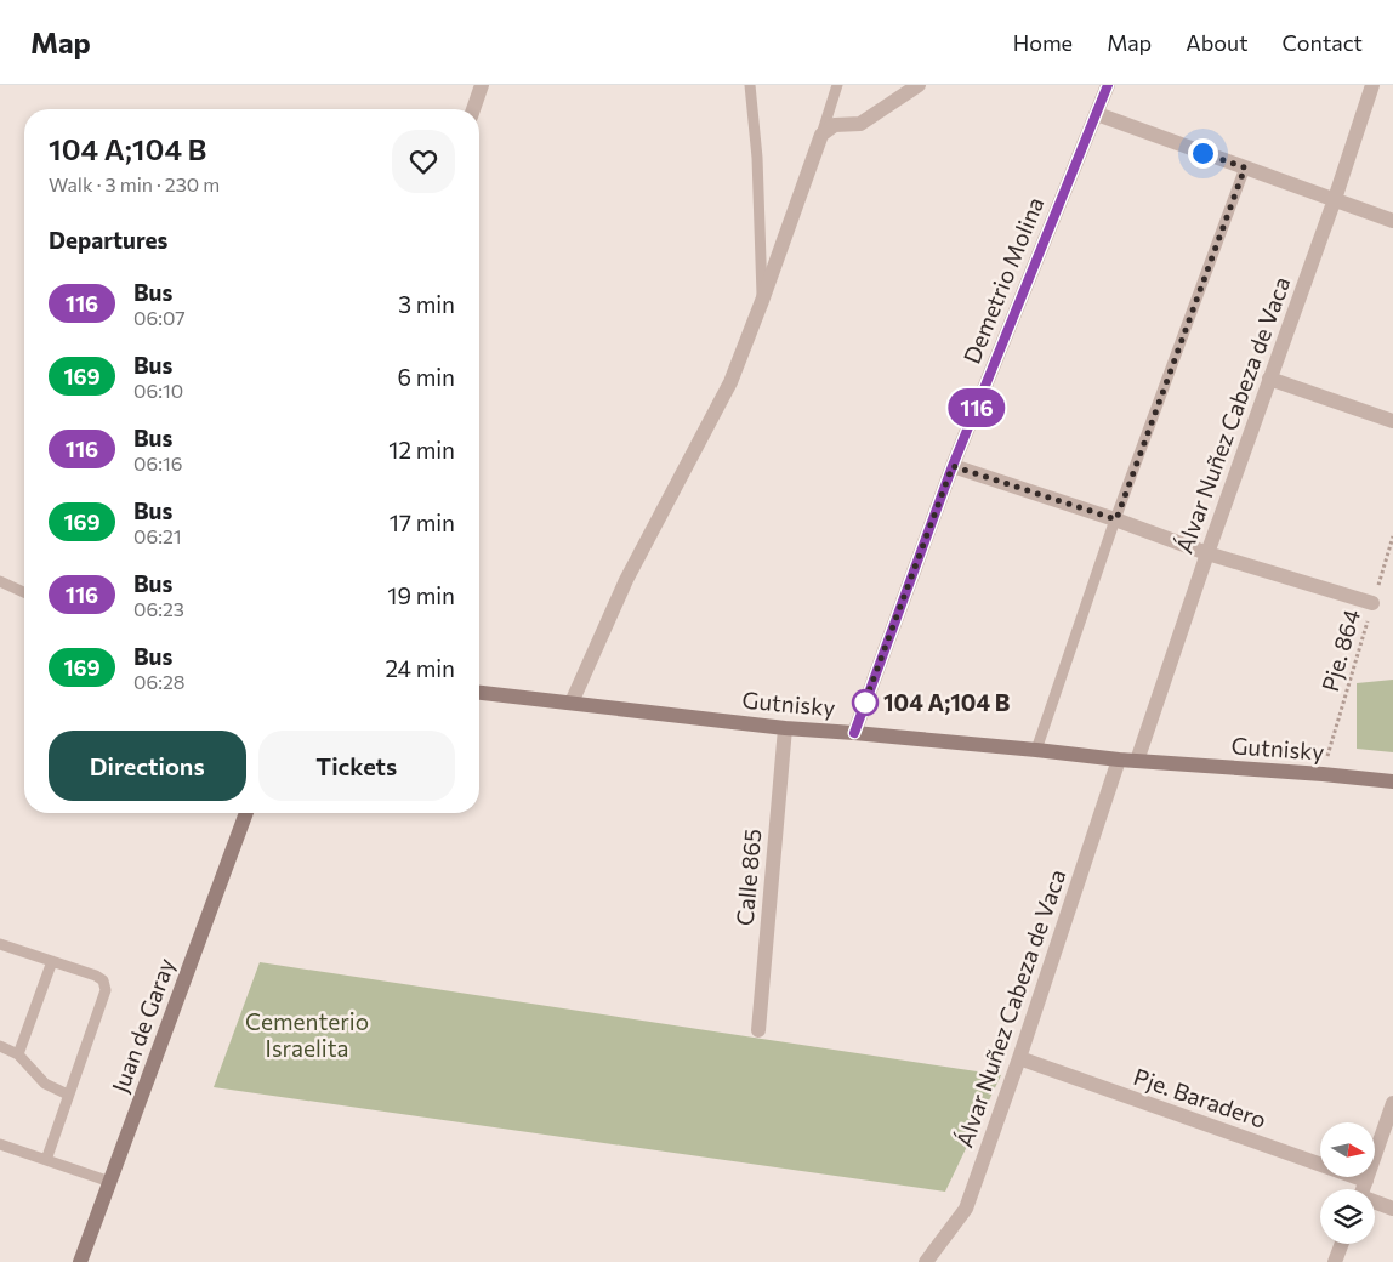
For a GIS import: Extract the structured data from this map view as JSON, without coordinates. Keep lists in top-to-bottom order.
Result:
{
  "streets": {
    "street": [
      "Demetrio Molina",
      "Álvar Nuñez Cabeza de Vaca",
      "Gutnisky",
      "Calle 865",
      "Juan de Garay",
      "Pje. Baradero"
    ],
    "path": ["Pje. 864"]
  },
  "crossings": [
    ["Demetrio Molina", "Gutnisky"],
    ["Álvar Nuñez Cabeza de Vaca", "Gutnisky"],
    ["Álvar Nuñez Cabeza de Vaca", "Pje. Baradero"],
    ["Pje. 864", "Gutnisky"],
    ["Gutnisky", "Calle 865"]
  ],
  "parks": ["Cementerio Israelita"],
  "places": ["104 A;104 B"],
  "lines": ["bus line 116"],
  "north": "right",
  "page": {
    "header": "Map",
    "nav": [
      "Home",
      "Map",
      "About",
      "Contact"
    ],
    "on_map": "116",
    "heading": [
      ["104 A;104 B", "Walk · 3 min · 230 m"],
      "Departures"
    ],
    "list": [
      {
        "mark": "116",
        "name": "Bus",
        "note": "06:07",
        "value": "3 min"
      },
      {
        "mark": "169",
        "name": "Bus",
        "note": "06:10",
        "value": "6 min"
      },
      {
        "mark": "116",
        "name": "Bus",
        "note": "06:16",
        "value": "12 min"
      },
      {
        "mark": "169",
        "name": "Bus",
        "note": "06:21",
        "value": "17 min"
      },
      {
        "mark": "116",
        "name": "Bus",
        "note": "06:23",
        "value": "19 min"
      },
      {
        "mark": "169",
        "name": "Bus",
        "note": "06:28",
        "value": "24 min"
      }
    ],
    "buttons": ["Directions", "Tickets"]
  }
}
